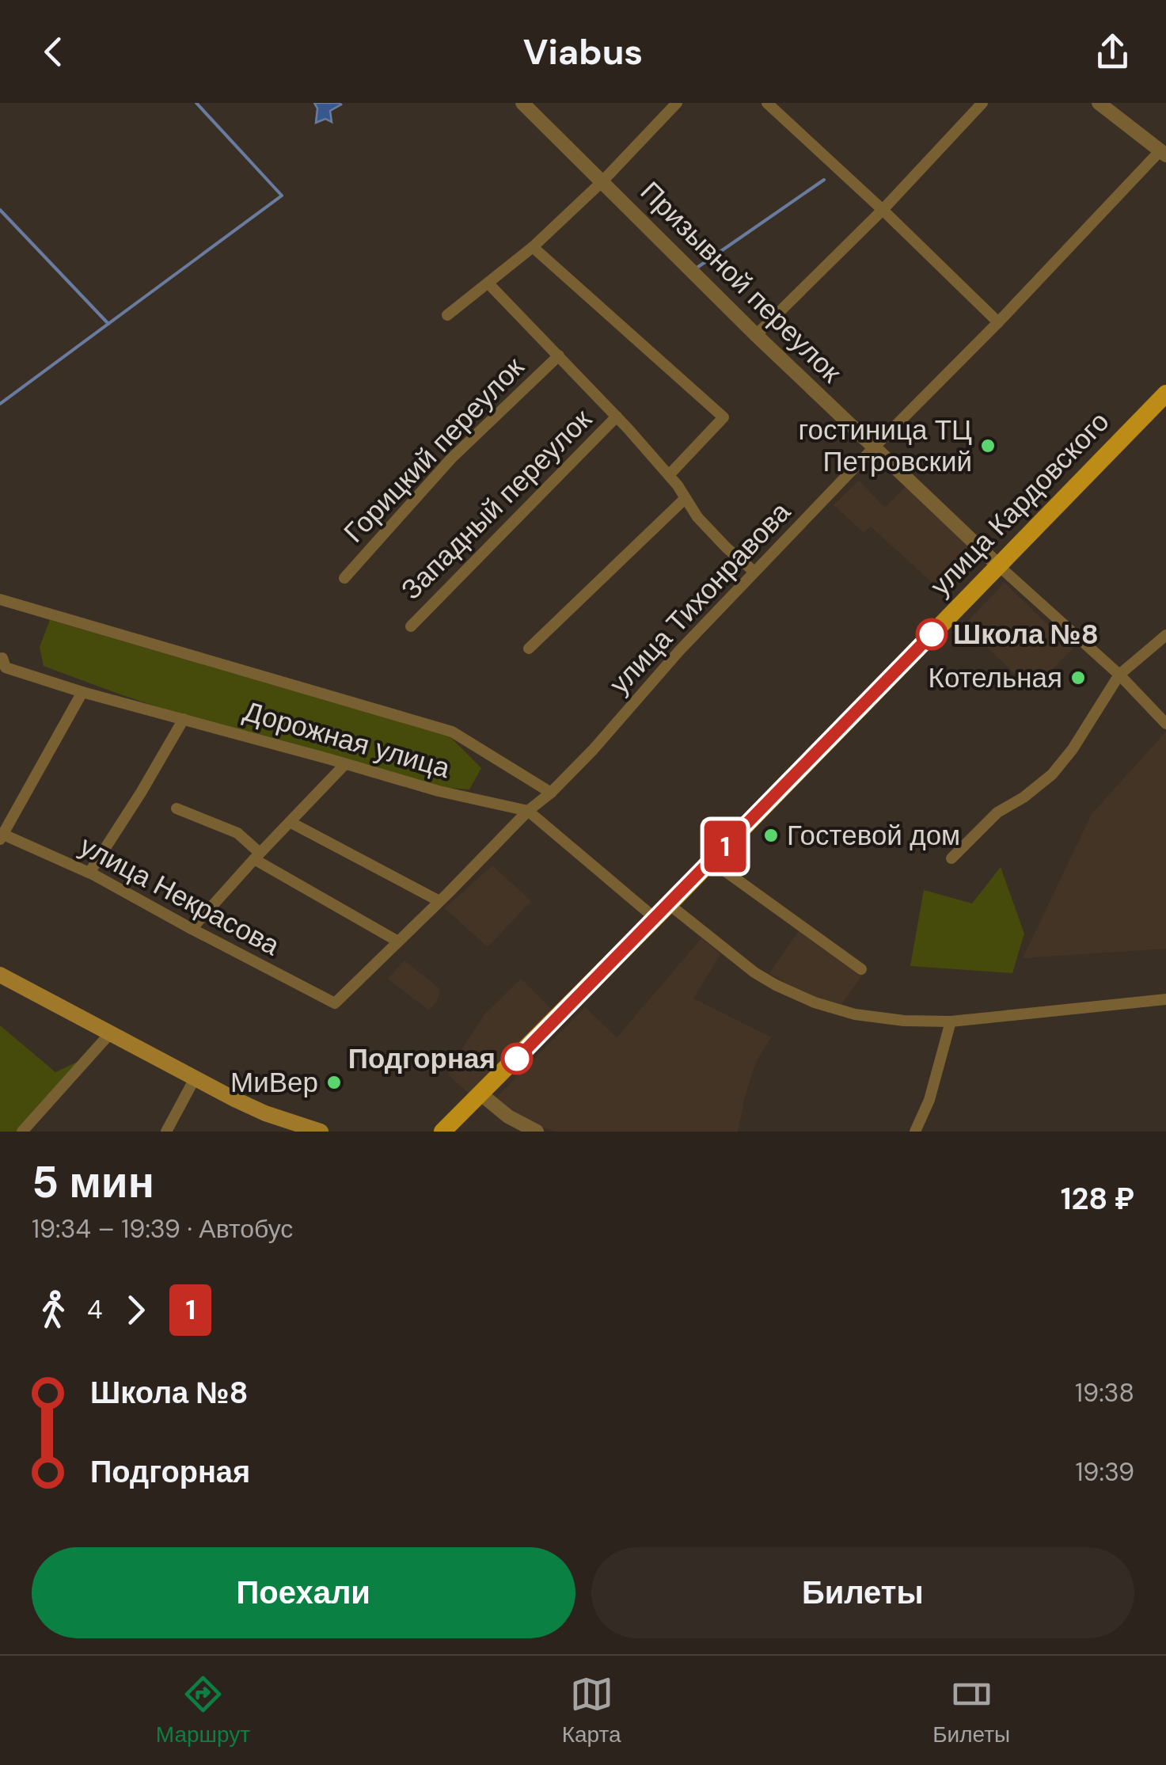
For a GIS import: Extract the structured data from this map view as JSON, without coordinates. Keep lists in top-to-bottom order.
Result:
{
  "streets": {
    "main road": ["улица Кардовского"],
    "street": [
      "Призывной переулок",
      "Горицкий переулок",
      "Западный переулок",
      "улица Тихонравова",
      "Дорожная улица",
      "улица Некрасова"
    ]
  },
  "crossings": [
    ["Призывной переулок", "улица Кардовского"],
    ["Призывной переулок", "улица Тихонравова"],
    ["улица Кардовского", "Дорожная улица"],
    ["улица Тихонравова", "Дорожная улица"],
    ["улица Тихонравова", "улица Некрасова"]
  ],
  "places": [
    "гостиница ТЦ Петровский",
    "Школа №8",
    "Котельная",
    "Гостевой дом",
    "Подгорная",
    "МиВер"
  ],
  "lines": ["bus line 1"],
  "page": {
    "header": "Viabus",
    "on_map": "1",
    "heading": ["5 мин", "19:34 – 19:39 · Автобус", "128 ₽"],
    "legs": ["4", "1"],
    "list": [
      {
        "name": "Школа №8",
        "value": "19:38"
      },
      {
        "name": "Подгорная",
        "value": "19:39"
      }
    ],
    "buttons": ["Поехали", "Билеты"],
    "tabs": ["Маршрут", "Карта", "Билеты"]
  }
}
